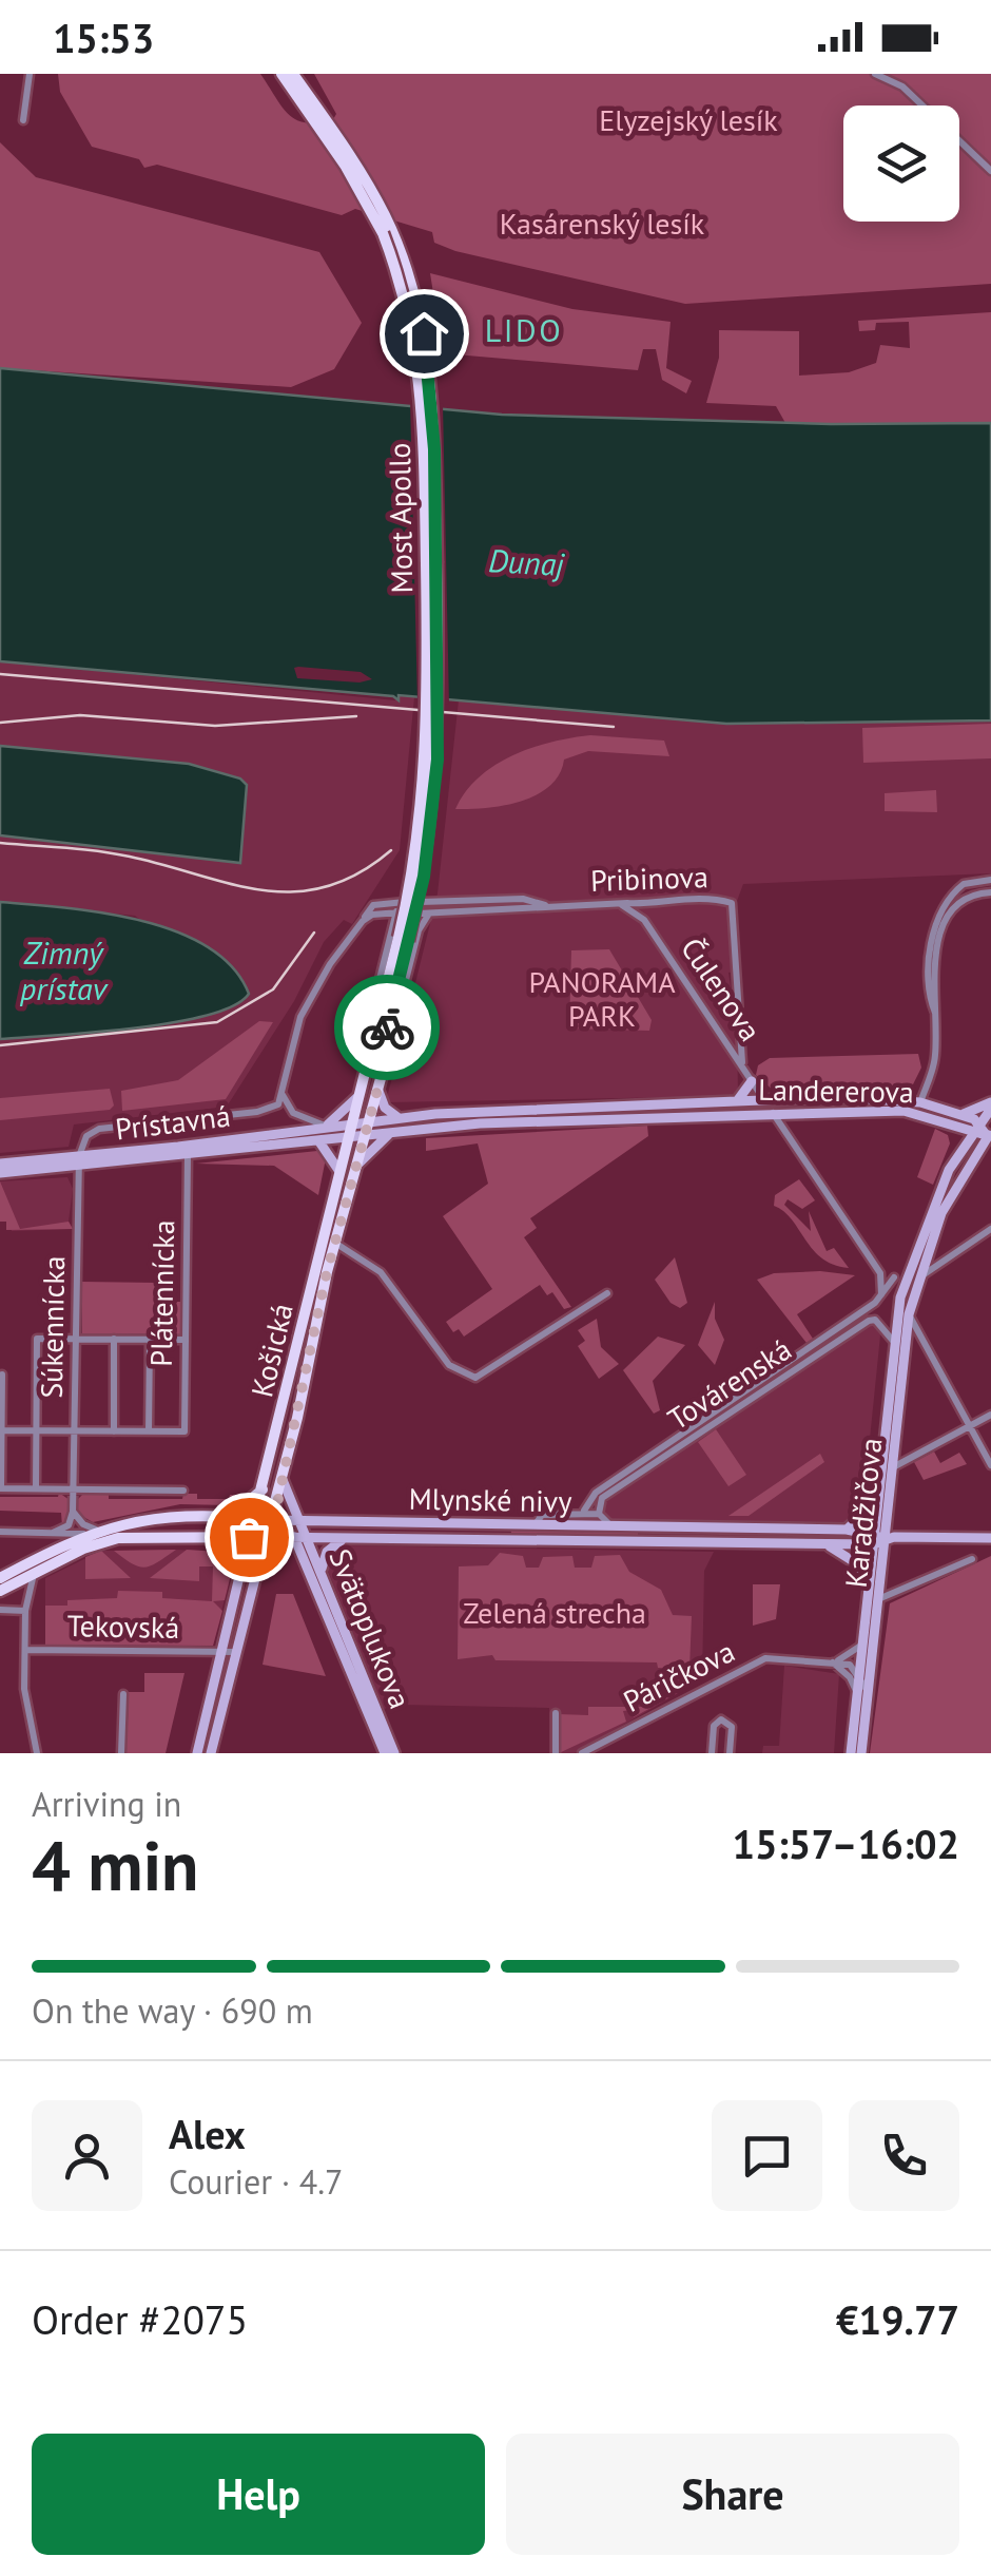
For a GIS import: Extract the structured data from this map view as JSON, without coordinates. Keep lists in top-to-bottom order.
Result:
{
  "streets": {
    "main road": [
      "Most Apollo",
      "Čulenova",
      "Landererova",
      "Prístavná",
      "Košická",
      "Mlynské nivy",
      "Karadžičova",
      "Svätoplukova"
    ],
    "street": [
      "Pribinova",
      "Plátennícka",
      "Súkennícka",
      "Továrenská",
      "Tekovská",
      "Páričkova"
    ]
  },
  "crossings": [
    ["Most Apollo", "Košická"],
    ["Pribinova", "Čulenova"],
    ["Pribinova", "Košická"],
    ["Čulenova", "Landererova"],
    ["Landererova", "Prístavná"],
    ["Landererova", "Košická"],
    ["Prístavná", "Plátennícka"],
    ["Prístavná", "Súkennícka"],
    ["Prístavná", "Košická"],
    ["Košická", "Mlynské nivy"],
    ["Košická", "Tekovská"],
    ["Košická", "Svätoplukova"],
    ["Továrenská", "Mlynské nivy"],
    ["Továrenská", "Karadžičova"],
    ["Mlynské nivy", "Karadžičova"],
    ["Mlynské nivy", "Svätoplukova"],
    ["Karadžičova", "Páričkova"]
  ],
  "districts": ["LIDO"],
  "water": ["Dunaj", "Zimný prístav"],
  "parks": [
    "Elyzejský lesík",
    "Kasárenský lesík",
    "PANORAMA PARK",
    "Zelená strecha"
  ],
  "page": {
    "status": "15:53",
    "heading": ["4 min", "Arriving in", "15:57–16:02"],
    "panel": [
      "Alex",
      "Courier · 4.7",
      "Order #2075",
      "€19.77"
    ],
    "bar": "On the way · 690 m",
    "buttons": ["Help", "Share"]
  }
}
